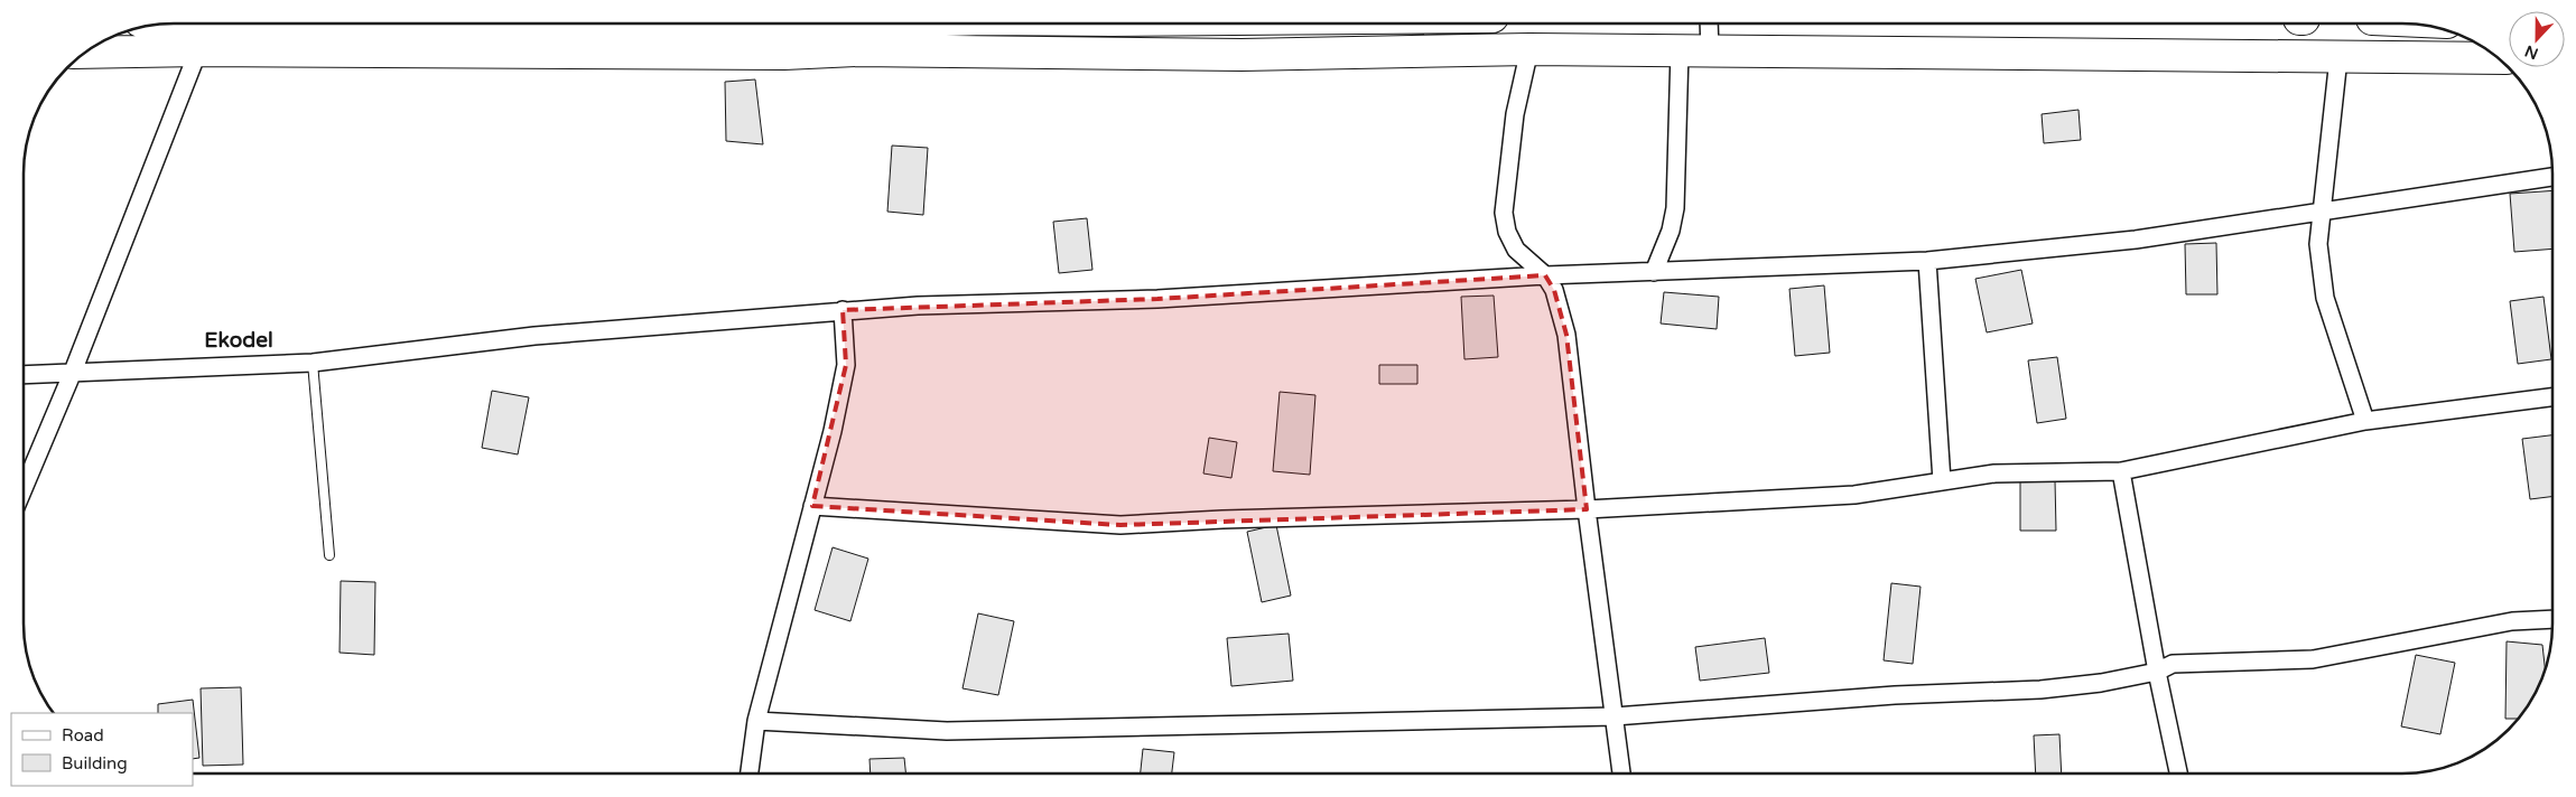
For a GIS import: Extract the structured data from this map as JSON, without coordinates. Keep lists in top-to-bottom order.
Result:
{
  "districts": ["Ekodel"],
  "legend": ["Road", "Building"],
  "north": "bottom"
}
